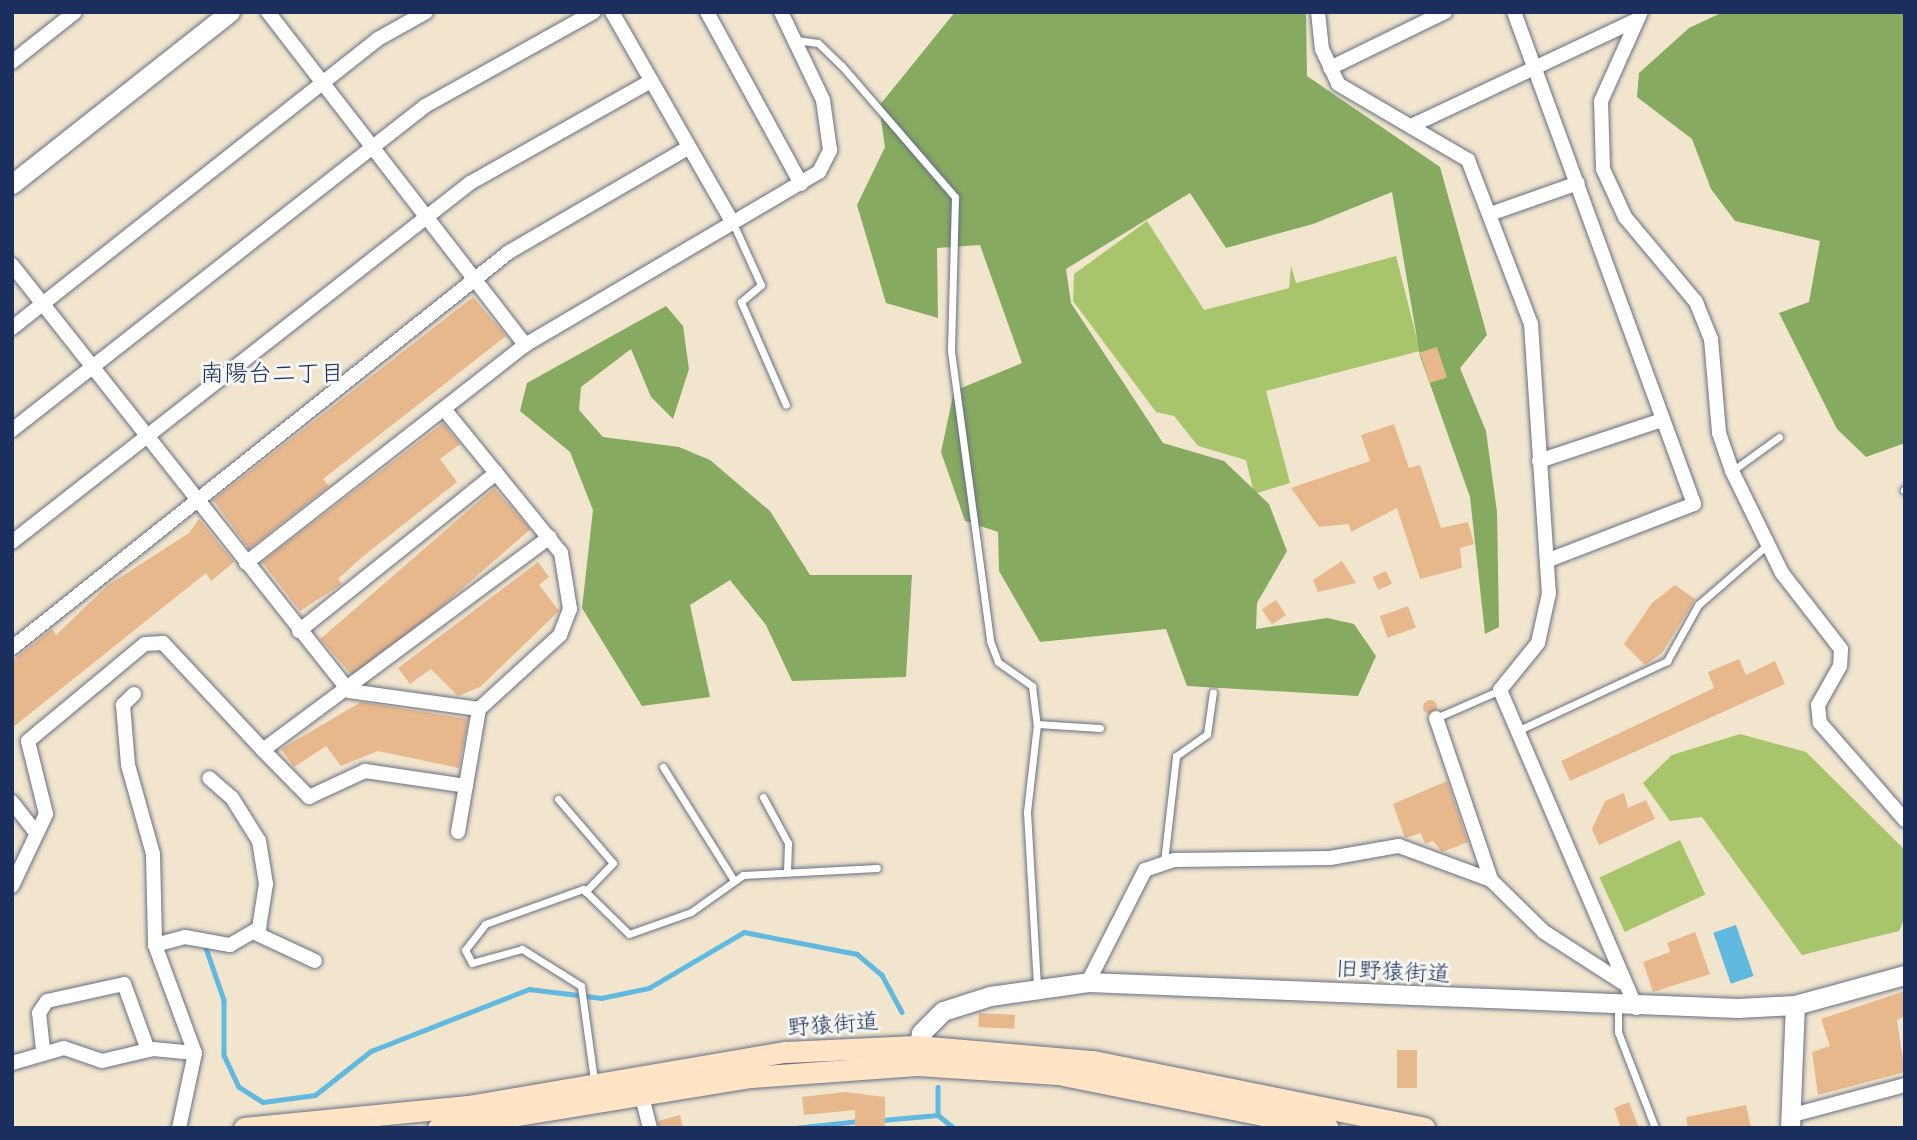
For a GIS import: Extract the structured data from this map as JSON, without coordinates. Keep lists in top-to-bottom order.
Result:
{
  "streets": {
    "main road": ["野猿街道"],
    "street": ["旧野猿街道"]
  },
  "crossings": [
    ["旧野猿街道", "野猿街道"]
  ],
  "districts": ["南陽台二丁目"]
}
